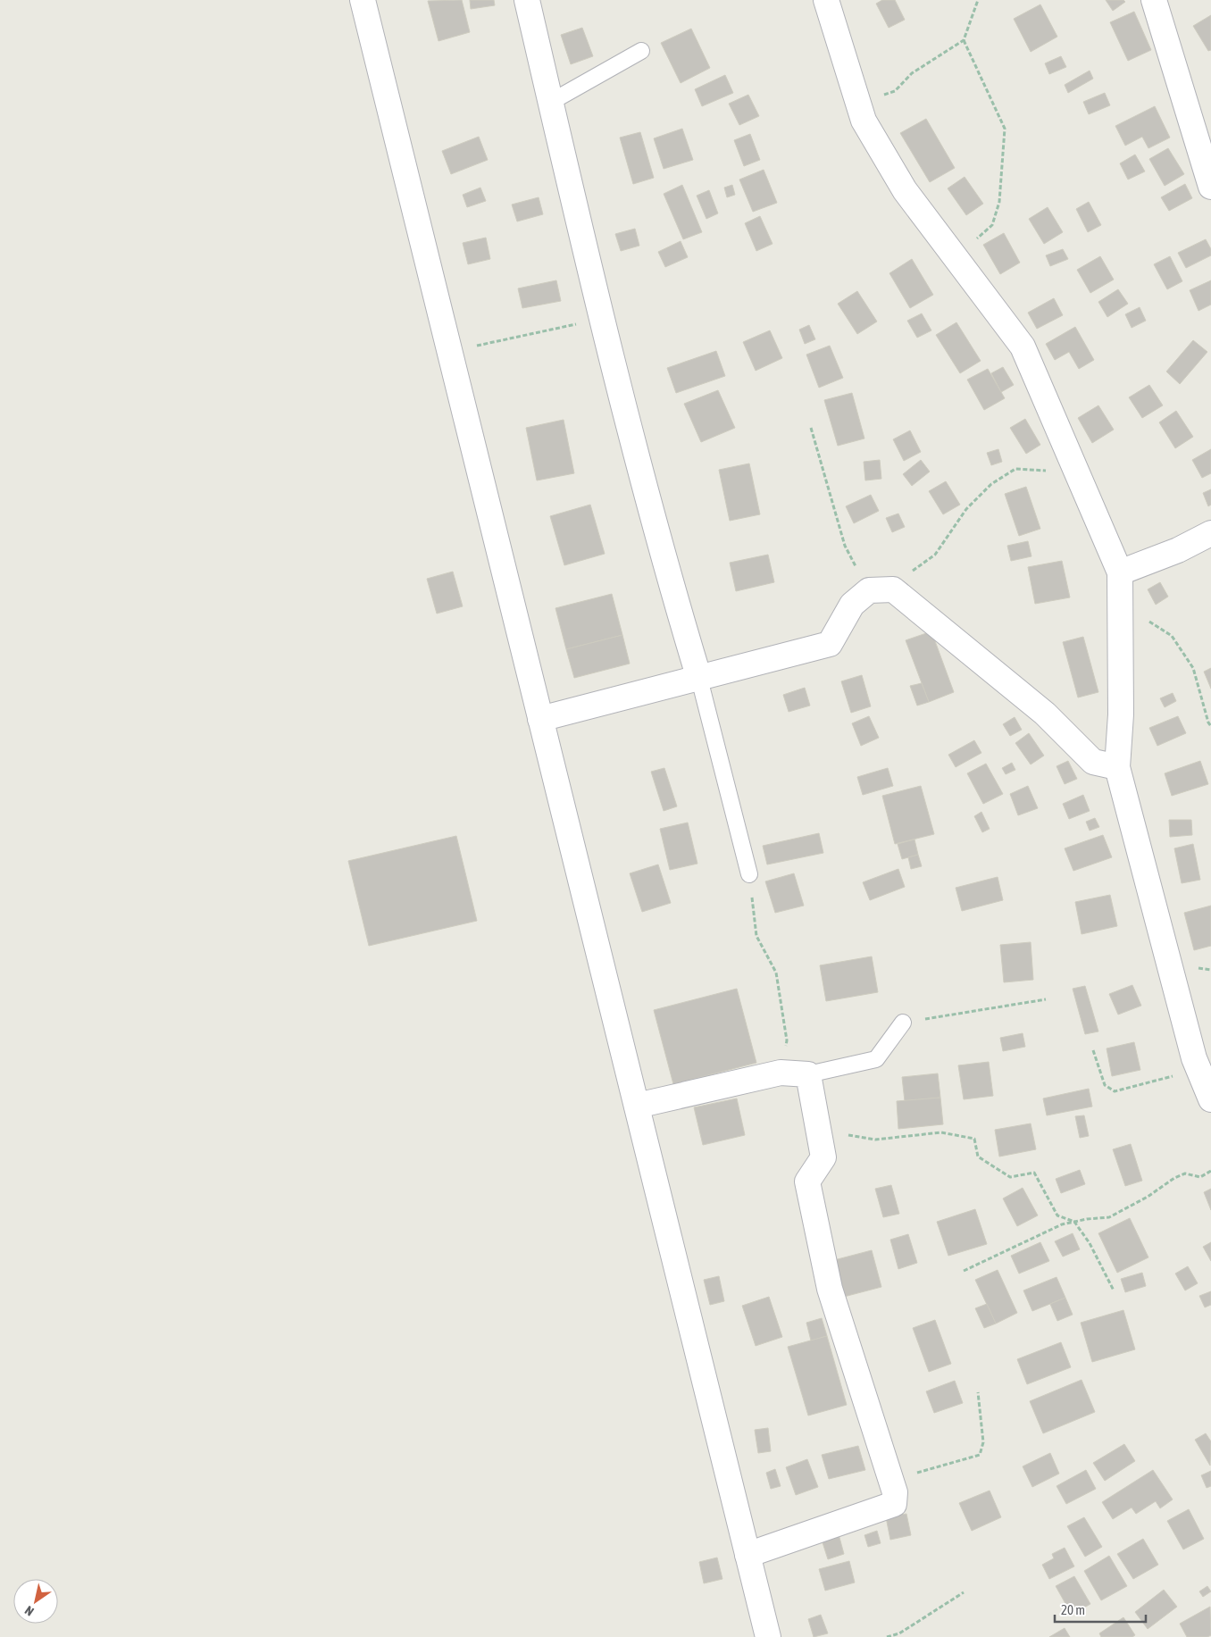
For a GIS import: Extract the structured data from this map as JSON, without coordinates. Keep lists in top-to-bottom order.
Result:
{
  "scale_bar": "20 m",
  "north": "bottom left"
}
